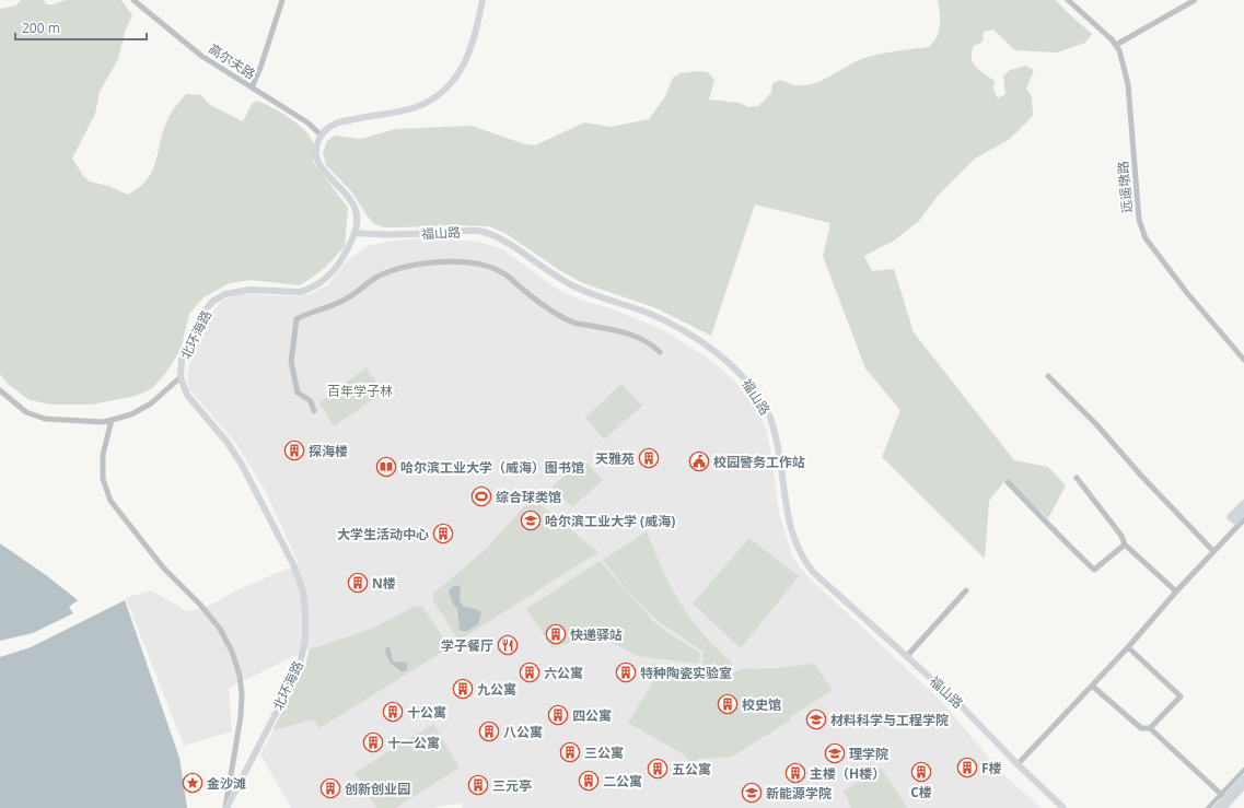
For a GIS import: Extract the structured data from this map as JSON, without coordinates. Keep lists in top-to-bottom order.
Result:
{
  "streets": {
    "main road": ["福山路", "北环海路"],
    "street": ["高尔夫路", "远遥墩路"]
  },
  "crossings": [
    ["高尔夫路", "北环海路"],
    ["福山路", "北环海路"]
  ],
  "parks": ["百年学子林"],
  "places": {
    "building": [
      "探海楼",
      "天雅苑",
      "大学生活动中心",
      "N楼",
      "快递驿站",
      "六公寓",
      "特种陶瓷实验室",
      "九公寓",
      "校史馆",
      "十公寓",
      "四公寓",
      "八公寓",
      "十一公寓",
      "三公寓",
      "F楼",
      "五公寓",
      "C楼",
      "主楼（H楼）",
      "二公寓",
      "三元亭",
      "创新创业园"
    ],
    "public building": ["校园警务工作站"],
    "library": ["哈尔滨工业大学（威海）图书馆"],
    "sports": ["综合球类馆"],
    "school or university": [
      "哈尔滨工业大学 (威海)",
      "材料科学与工程学院",
      "理学院",
      "新能源学院"
    ],
    "restaurant": ["学子餐厅"],
    "place": ["金沙滩"]
  },
  "scale_bar": "200 m"
}
